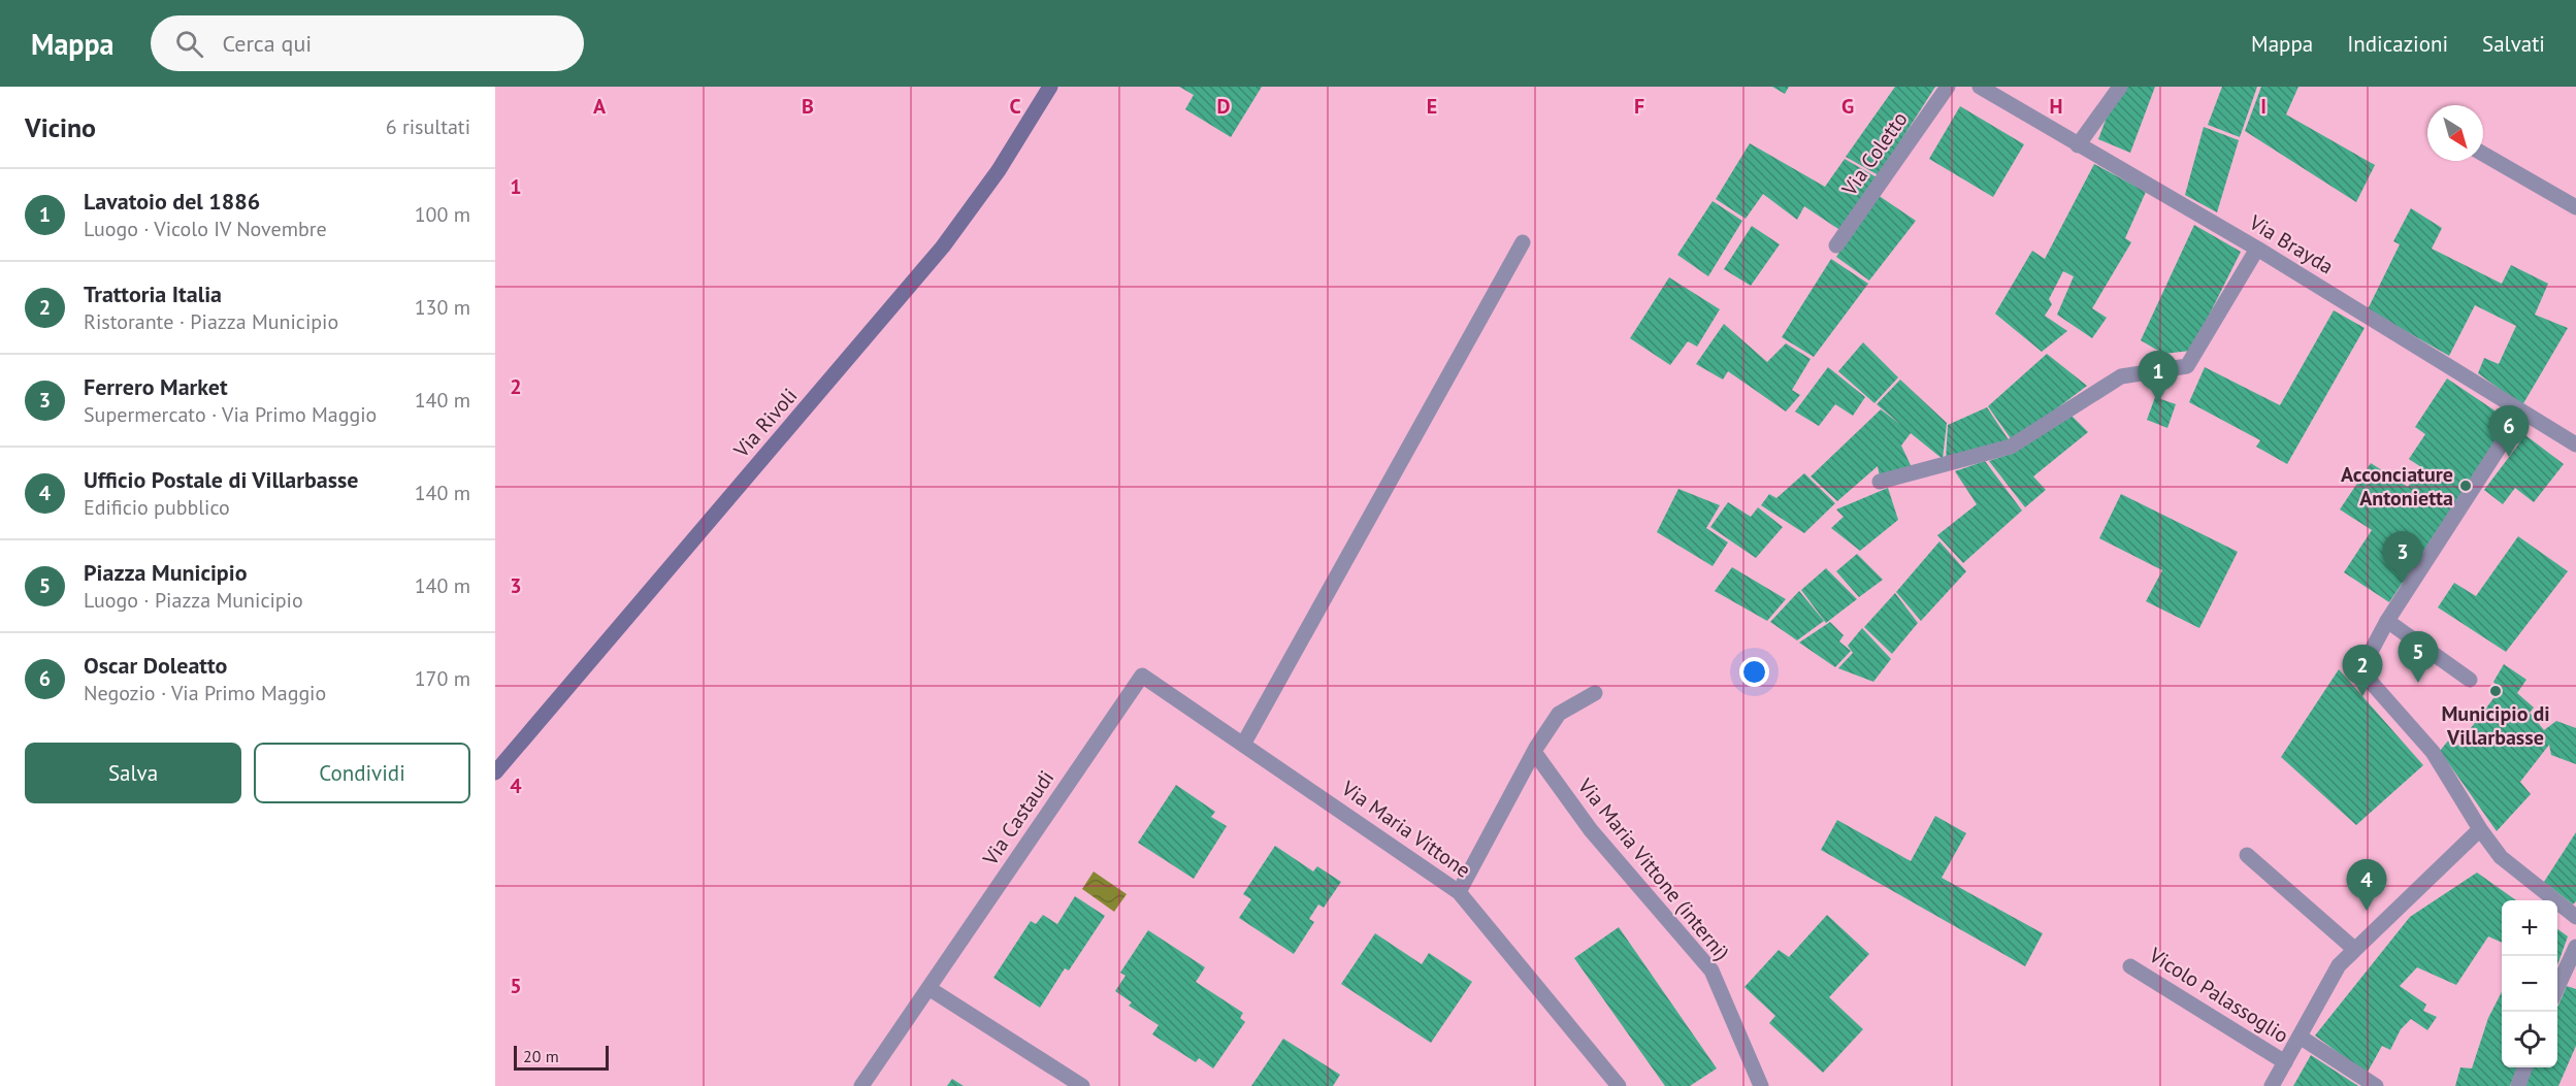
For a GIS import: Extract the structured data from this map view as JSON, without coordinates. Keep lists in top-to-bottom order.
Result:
{
  "streets": {
    "street": [
      "Via Coletto",
      "Via Brayda",
      "Via Rivoli",
      "Via Castaudi",
      "Via Maria Vittone",
      "Via Maria Vittone (interni)",
      "Vicolo Palassoglio"
    ]
  },
  "crossings": [
    ["Via Castaudi", "Via Maria Vittone"]
  ],
  "places": ["Acconciature Antonietta", "Municipio di Villarbasse"],
  "scale_bar": "20 m",
  "north": "bottom right",
  "page": {
    "header": "Mappa",
    "search": "Cerca qui",
    "nav": ["Mappa", "Indicazioni", "Salvati"],
    "heading": ["Vicino", "6 risultati"],
    "list": [
      {
        "mark": "1",
        "name": "Lavatoio del 1886",
        "note": "Luogo · Vicolo IV Novembre",
        "value": "100 m"
      },
      {
        "mark": "2",
        "name": "Trattoria Italia",
        "note": "Ristorante · Piazza Municipio",
        "value": "130 m"
      },
      {
        "mark": "3",
        "name": "Ferrero Market",
        "note": "Supermercato · Via Primo Maggio",
        "value": "140 m"
      },
      {
        "mark": "4",
        "name": "Ufficio Postale di Villarbasse",
        "note": "Edificio pubblico",
        "value": "140 m"
      },
      {
        "mark": "5",
        "name": "Piazza Municipio",
        "note": "Luogo · Piazza Municipio",
        "value": "140 m"
      },
      {
        "mark": "6",
        "name": "Oscar Doleatto",
        "note": "Negozio · Via Primo Maggio",
        "value": "170 m"
      }
    ],
    "pins": [
      "1",
      "6",
      "3",
      "5",
      "2",
      "4"
    ],
    "buttons": ["Salva", "Condividi"],
    "map_buttons": ["+", "−"],
    "scale": "20 m"
  },
  "grid": {
    "columns": [
      "A",
      "B",
      "C",
      "D",
      "E",
      "F",
      "G",
      "H",
      "I"
    ],
    "rows": [
      "1",
      "2",
      "3",
      "4",
      "5"
    ]
  }
}
